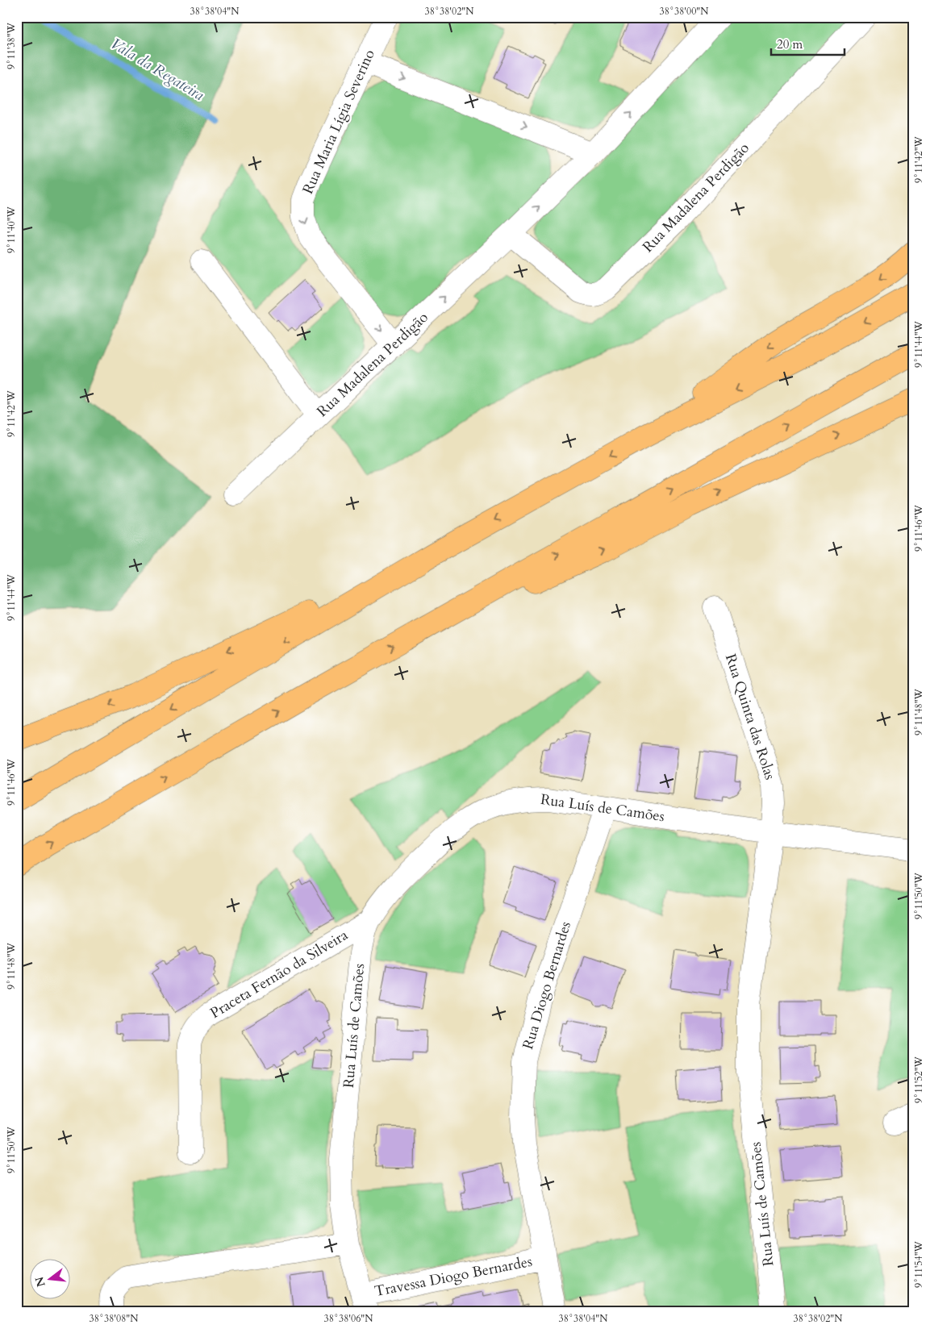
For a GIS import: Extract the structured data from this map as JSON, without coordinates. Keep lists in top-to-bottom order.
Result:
{
  "streets": {
    "street": [
      "Rua Maria Lígia Severino",
      "Rua Madalena Perdigão",
      "Rua Quinta das Rolas",
      "Rua Luís de Camões",
      "Praceta Fernão da Silveira",
      "Rua Diogo Bernardes",
      "Travessa Diogo Bernardes"
    ]
  },
  "crossings": [
    ["Rua Maria Lígia Severino", "Rua Madalena Perdigão"],
    ["Rua Quinta das Rolas", "Rua Luís de Camões"],
    ["Rua Luís de Camões", "Praceta Fernão da Silveira"],
    ["Rua Luís de Camões", "Rua Diogo Bernardes"],
    ["Rua Luís de Camões", "Travessa Diogo Bernardes"],
    ["Rua Diogo Bernardes", "Travessa Diogo Bernardes"]
  ],
  "one_way": ["Rua Maria Lígia Severino", "Rua Madalena Perdigão"],
  "water": ["Vala da Regateira"],
  "scale_bar": "20 m",
  "north": "left",
  "coordinates": [
    "38°38'04\"N",
    "38°38'02\"N",
    "38°38'00\"N",
    "9°11'38\"W",
    "9°11'42\"W",
    "9°11'40\"W",
    "9°11'44\"W",
    "9°11'46\"W",
    "9°11'48\"W",
    "9°11'50\"W",
    "9°11'52\"W",
    "9°11'54\"W",
    "38°38'08\"N",
    "38°38'06\"N"
  ]
}
